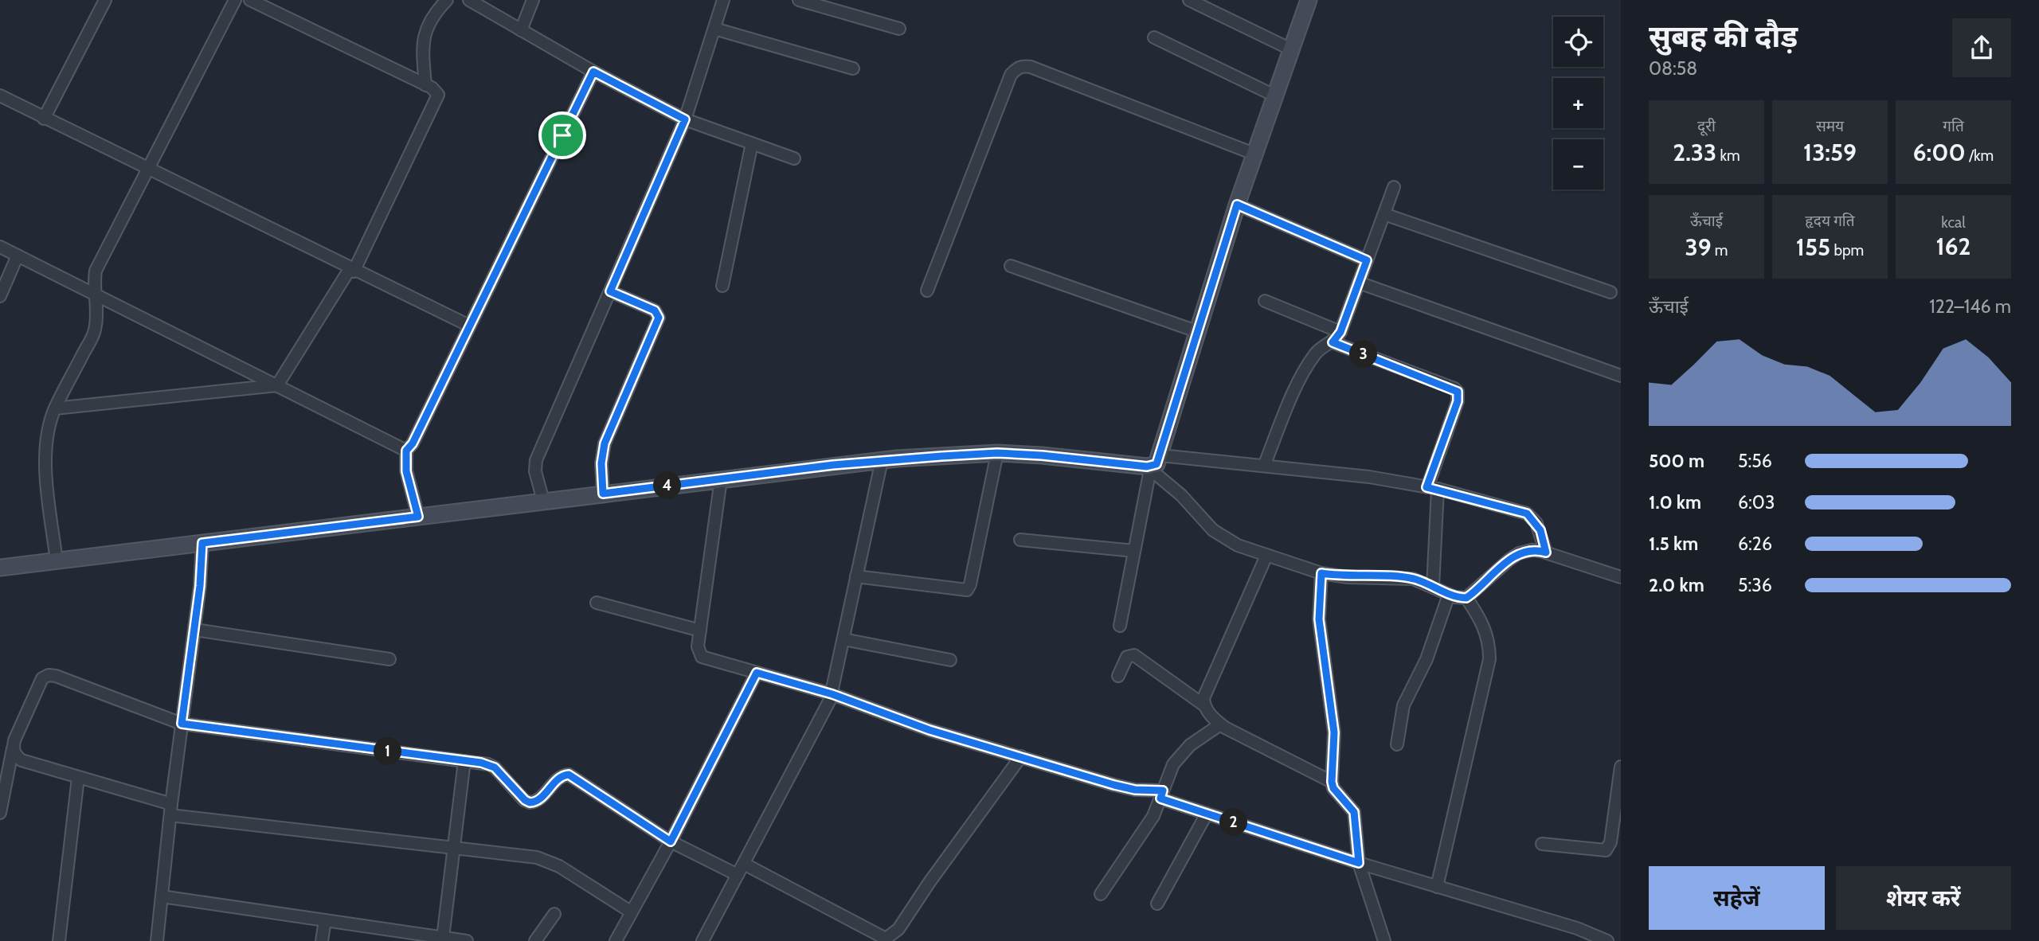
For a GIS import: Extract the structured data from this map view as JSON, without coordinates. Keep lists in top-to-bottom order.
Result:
{
  "page": {
    "heading": ["सुबह की दौड़", "08:58"],
    "map_buttons": ["+", "−"],
    "stats": [
      ["दूरी", "2.33 km"],
      ["समय", "13:59"],
      ["गति", "6:00 /km"],
      ["ऊँचाई", "39 m"],
      ["हृदय गति", "155 bpm"],
      ["kcal", "162"]
    ],
    "chart": ["ऊँचाई", "122–146 m"],
    "pins": [
      "3",
      "4",
      "1",
      "2"
    ],
    "list": [
      {
        "name": "500 m",
        "note": "5:56"
      },
      {
        "name": "1.0 km",
        "note": "6:03"
      },
      {
        "name": "1.5 km",
        "note": "6:26"
      },
      {
        "name": "2.0 km",
        "note": "5:36"
      }
    ],
    "buttons": ["सहेजें", "शेयर करें"]
  }
}
